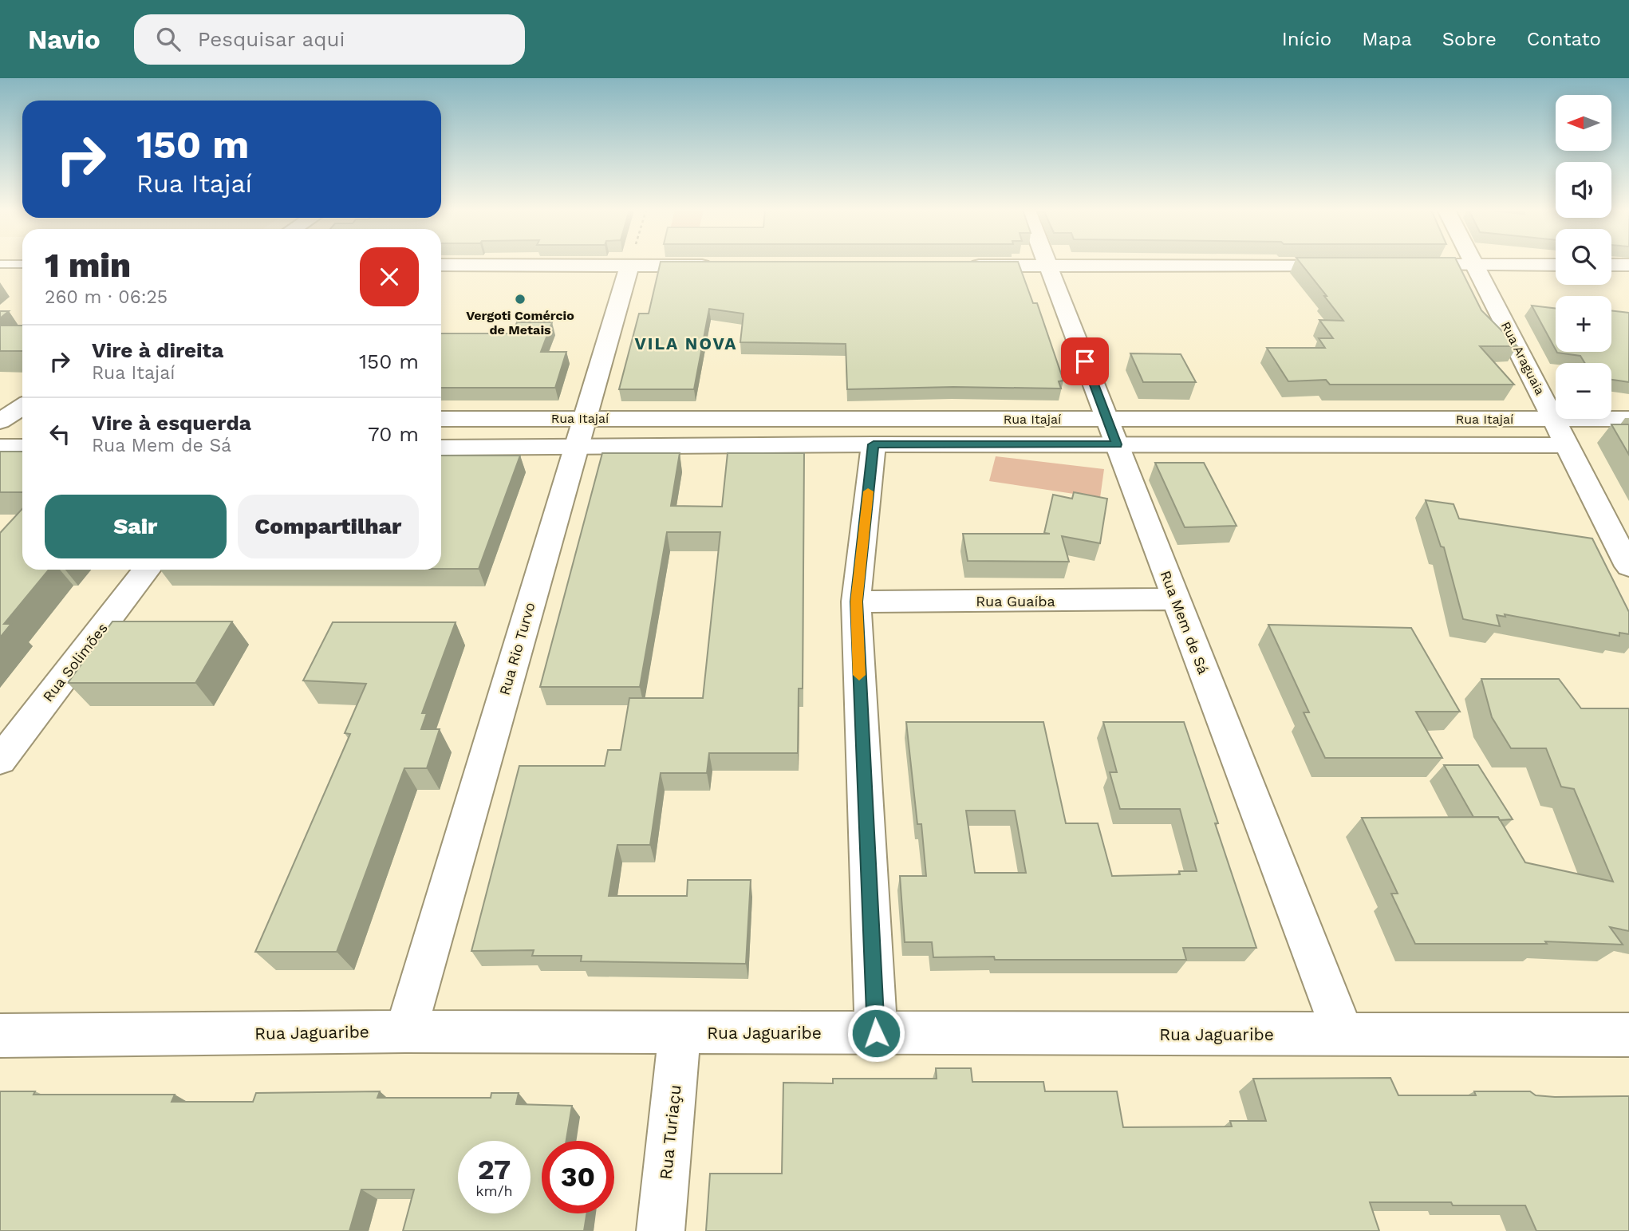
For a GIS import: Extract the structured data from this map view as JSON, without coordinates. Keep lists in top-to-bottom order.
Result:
{
  "streets": {
    "street": [
      "Rua Araguaia",
      "Rua Itajaí",
      "Rua Guaíba",
      "Rua Mem de Sá",
      "Rua Rio Turvo",
      "Rua Solimões",
      "Rua Jaguaribe",
      "Rua Turiaçu"
    ]
  },
  "crossings": [
    ["Rua Araguaia", "Rua Itajaí"],
    ["Rua Itajaí", "Rua Mem de Sá"],
    ["Rua Itajaí", "Rua Rio Turvo"],
    ["Rua Guaíba", "Rua Mem de Sá"],
    ["Rua Mem de Sá", "Rua Jaguaribe"],
    ["Rua Rio Turvo", "Rua Jaguaribe"],
    ["Rua Jaguaribe", "Rua Turiaçu"]
  ],
  "districts": ["VILA NOVA"],
  "places": ["Vergoti Comércio de Metais"],
  "north": "left",
  "page": {
    "header": "Navio",
    "search": "Pesquisar aqui",
    "nav": [
      "Início",
      "Mapa",
      "Sobre",
      "Contato"
    ],
    "map_buttons": ["+", "−"],
    "turn": ["150 m", "Rua Itajaí"],
    "heading": ["1 min", "260 m · 06:25"],
    "list": [
      {
        "name": "Vire à direita",
        "note": "Rua Itajaí",
        "value": "150 m"
      },
      {
        "name": "Vire à esquerda",
        "note": "Rua Mem de Sá",
        "value": "70 m"
      }
    ],
    "buttons": ["Sair", "Compartilhar"],
    "speed": "27 km/h",
    "limit": "30"
  }
}
